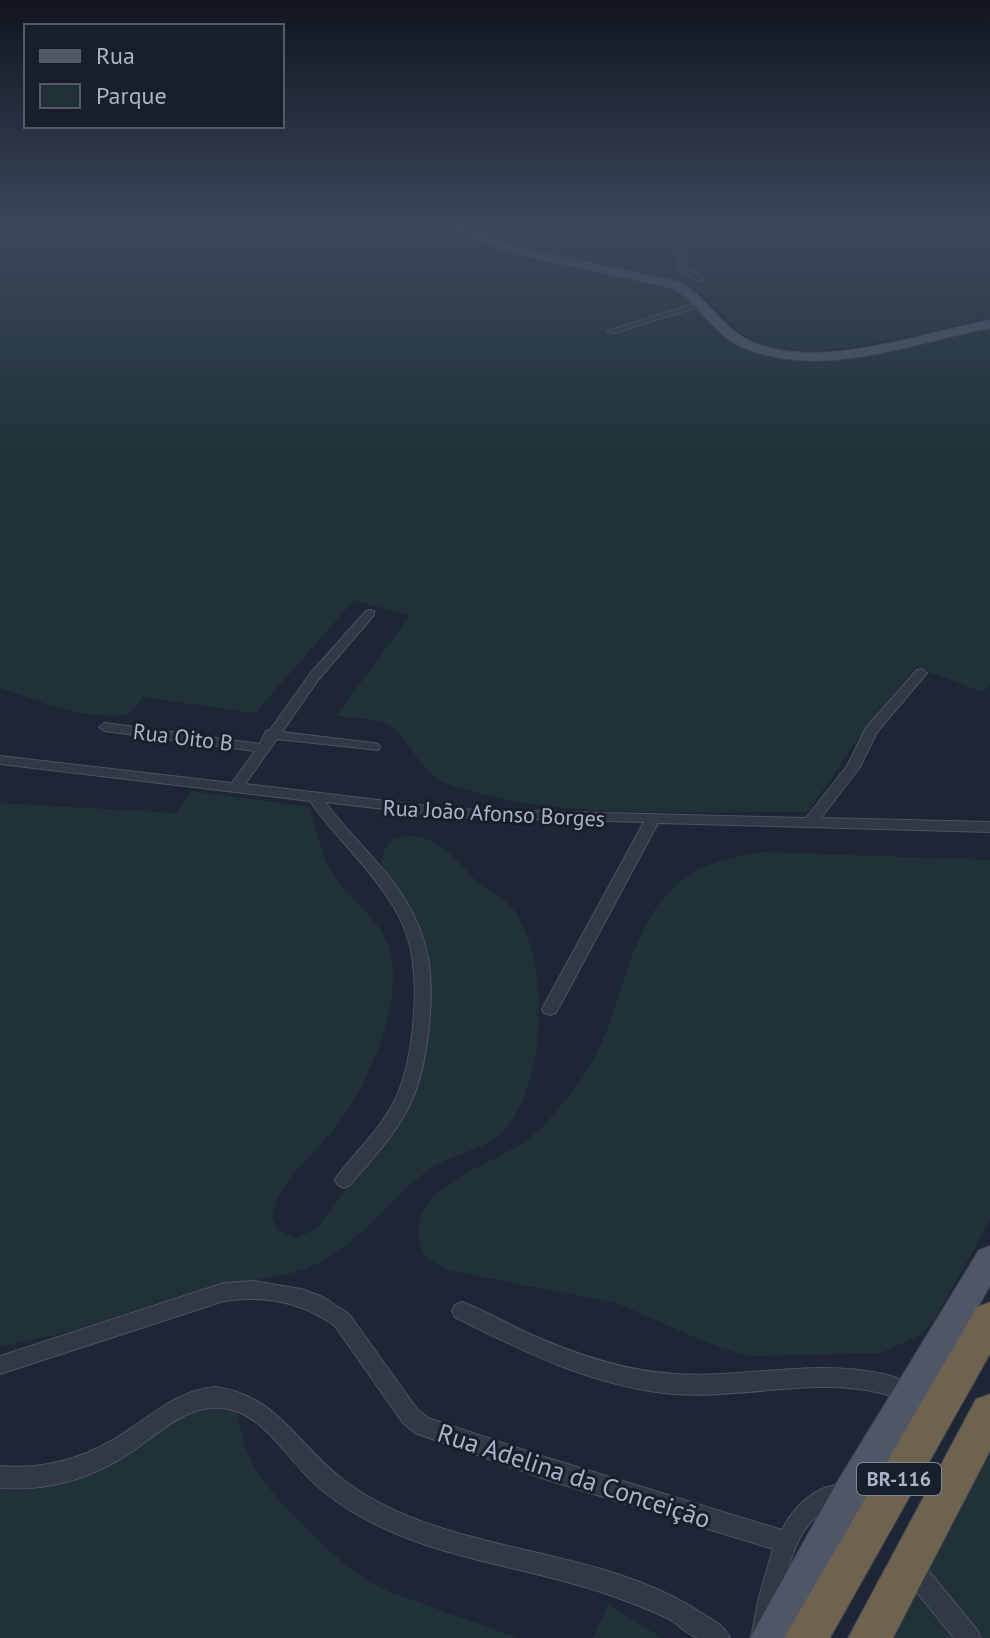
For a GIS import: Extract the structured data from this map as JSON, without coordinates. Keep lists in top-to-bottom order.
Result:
{
  "streets": {
    "highway": ["BR-116"],
    "street": ["Rua Oito B", "Rua João Afonso Borges", "Rua Adelina da Conceição"]
  },
  "legend": ["Rua", "Parque"]
}
